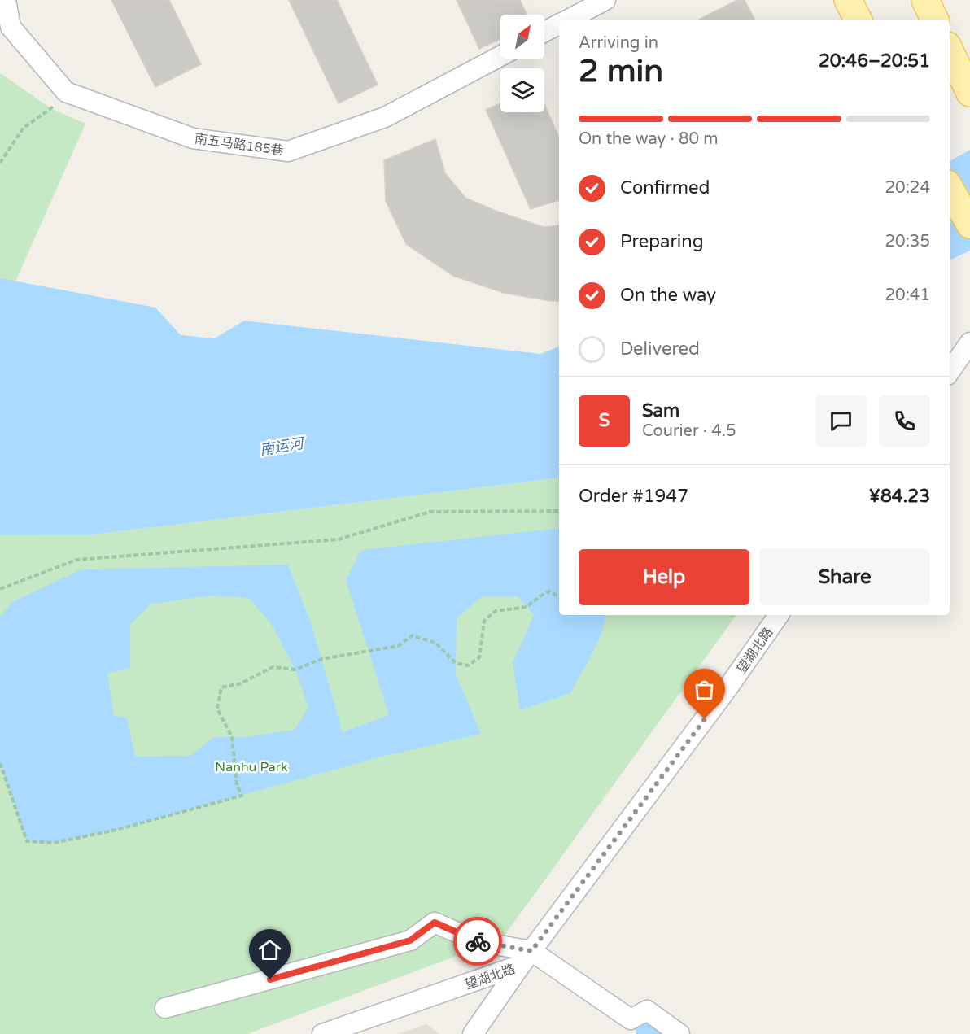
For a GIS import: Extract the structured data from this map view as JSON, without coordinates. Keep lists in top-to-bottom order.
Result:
{
  "streets": {
    "street": ["南五马路185巷", "望湖北路"]
  },
  "water": ["南运河"],
  "parks": ["Nanhu Park"],
  "north": "top right",
  "page": {
    "heading": ["2 min", "Arriving in", "20:46–20:51"],
    "panel": [
      "Sam",
      "Courier · 4.5",
      "Order #1947",
      "¥84.23"
    ],
    "bar": "On the way · 80 m",
    "list": [
      ["Confirmed", "20:24"],
      ["Preparing", "20:35"],
      ["On the way", "20:41"],
      "Delivered"
    ],
    "round": "S",
    "buttons": ["Help", "Share"]
  }
}
